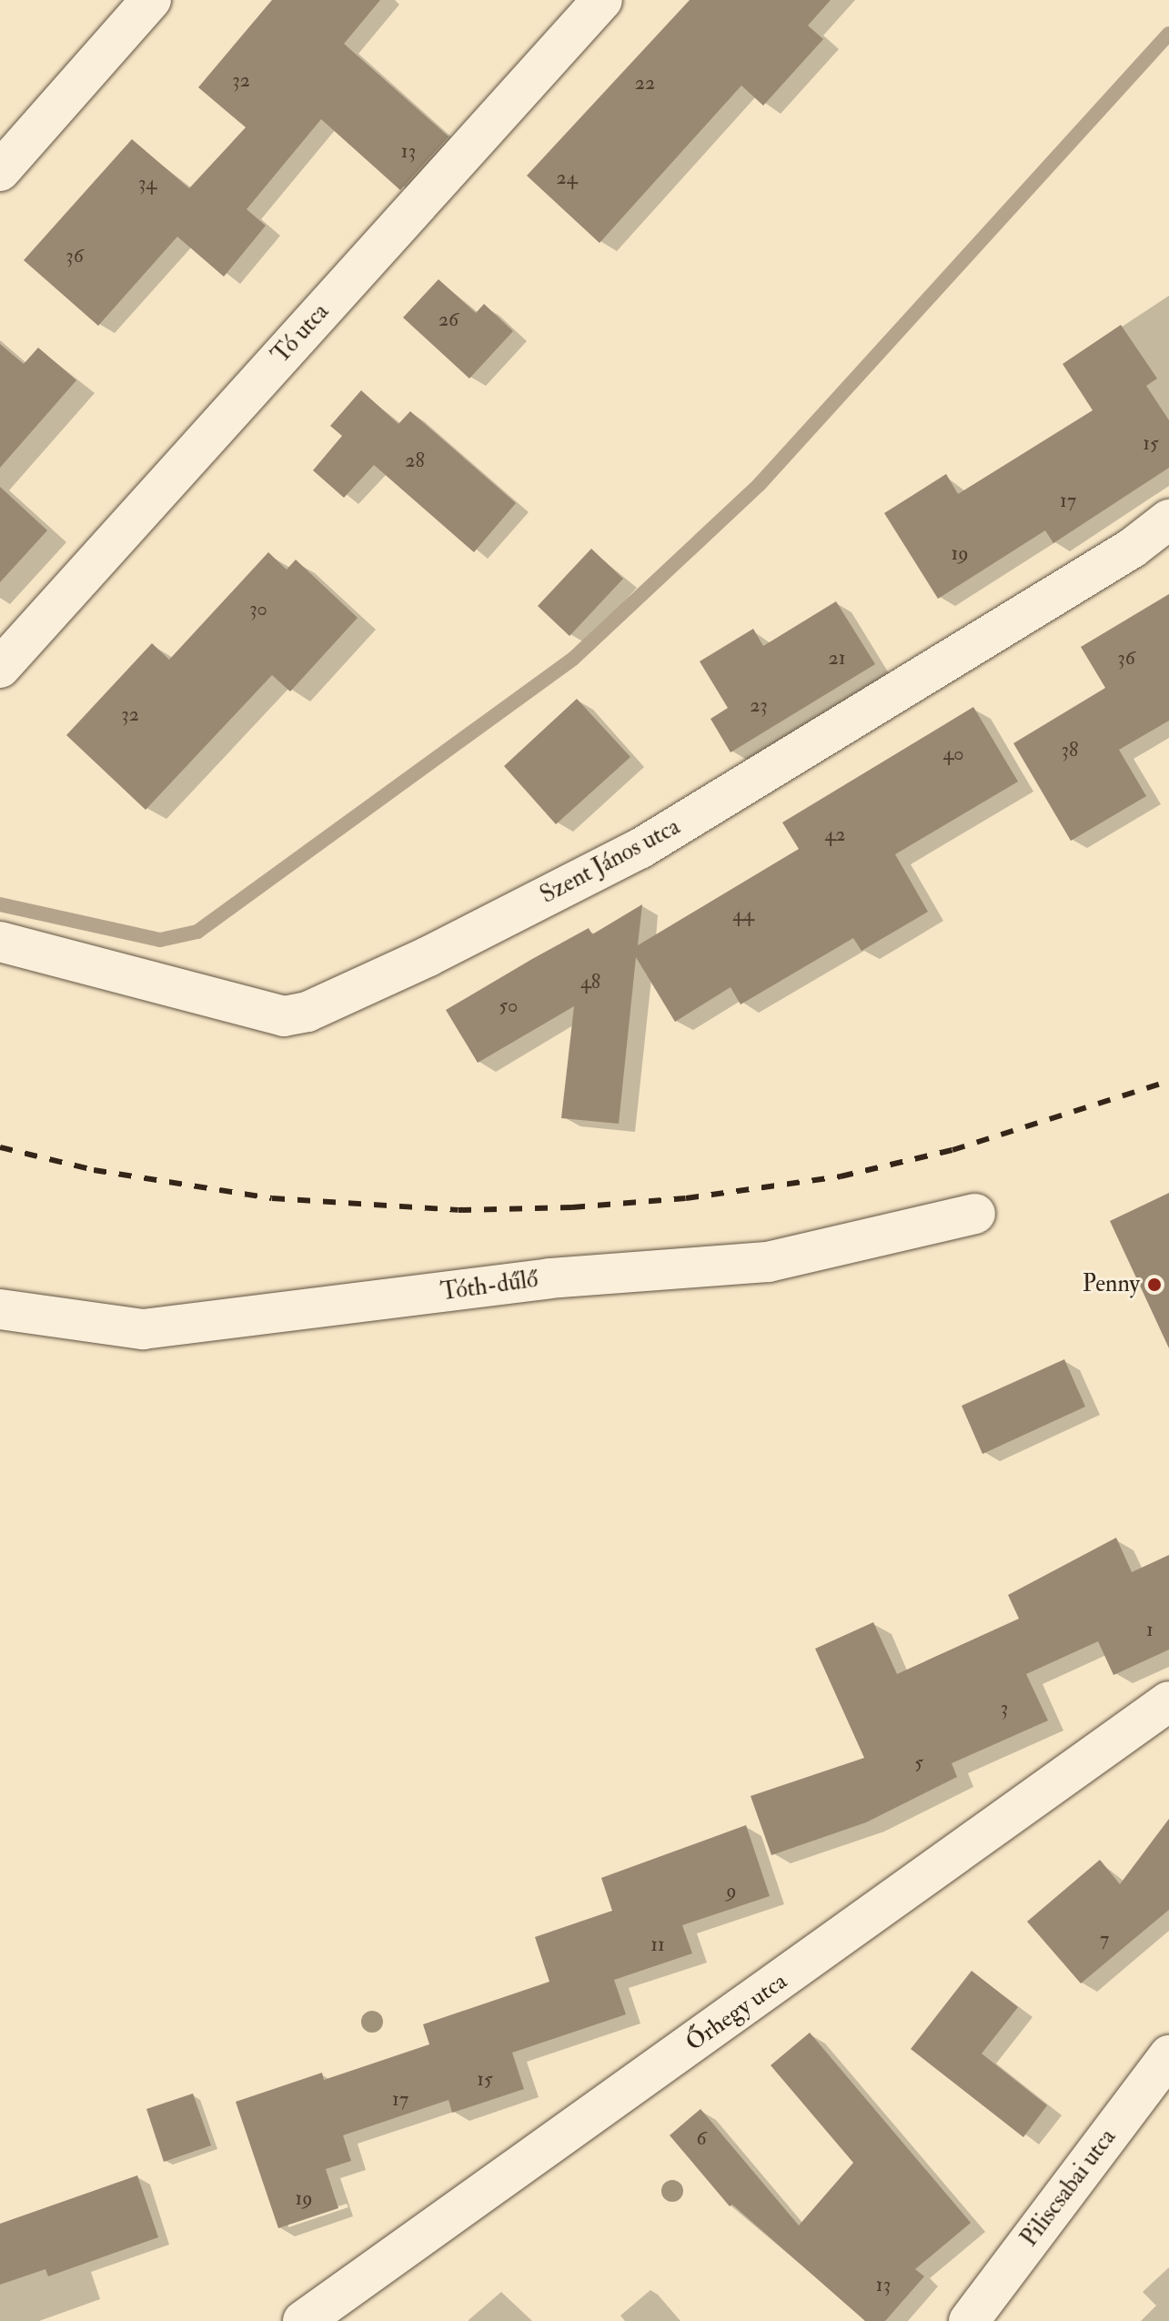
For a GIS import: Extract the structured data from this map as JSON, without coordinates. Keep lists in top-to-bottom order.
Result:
{
  "streets": {
    "street": [
      "Tó utca",
      "Szent János utca",
      "Tóth-dűlő",
      "Őrhegy utca",
      "Piliscsabai utca"
    ]
  },
  "places": ["Penny"],
  "house_numbers": [
    "32",
    "22",
    "13",
    "24",
    "34",
    "36",
    "26",
    "15",
    "28",
    "17",
    "19",
    "30",
    "21",
    "36",
    "23",
    "32",
    "38",
    "40",
    "42",
    "44",
    "48",
    "50",
    "1",
    "3",
    "5",
    "9",
    "7",
    "11",
    "15",
    "17",
    "6",
    "19",
    "13"
  ]
}
